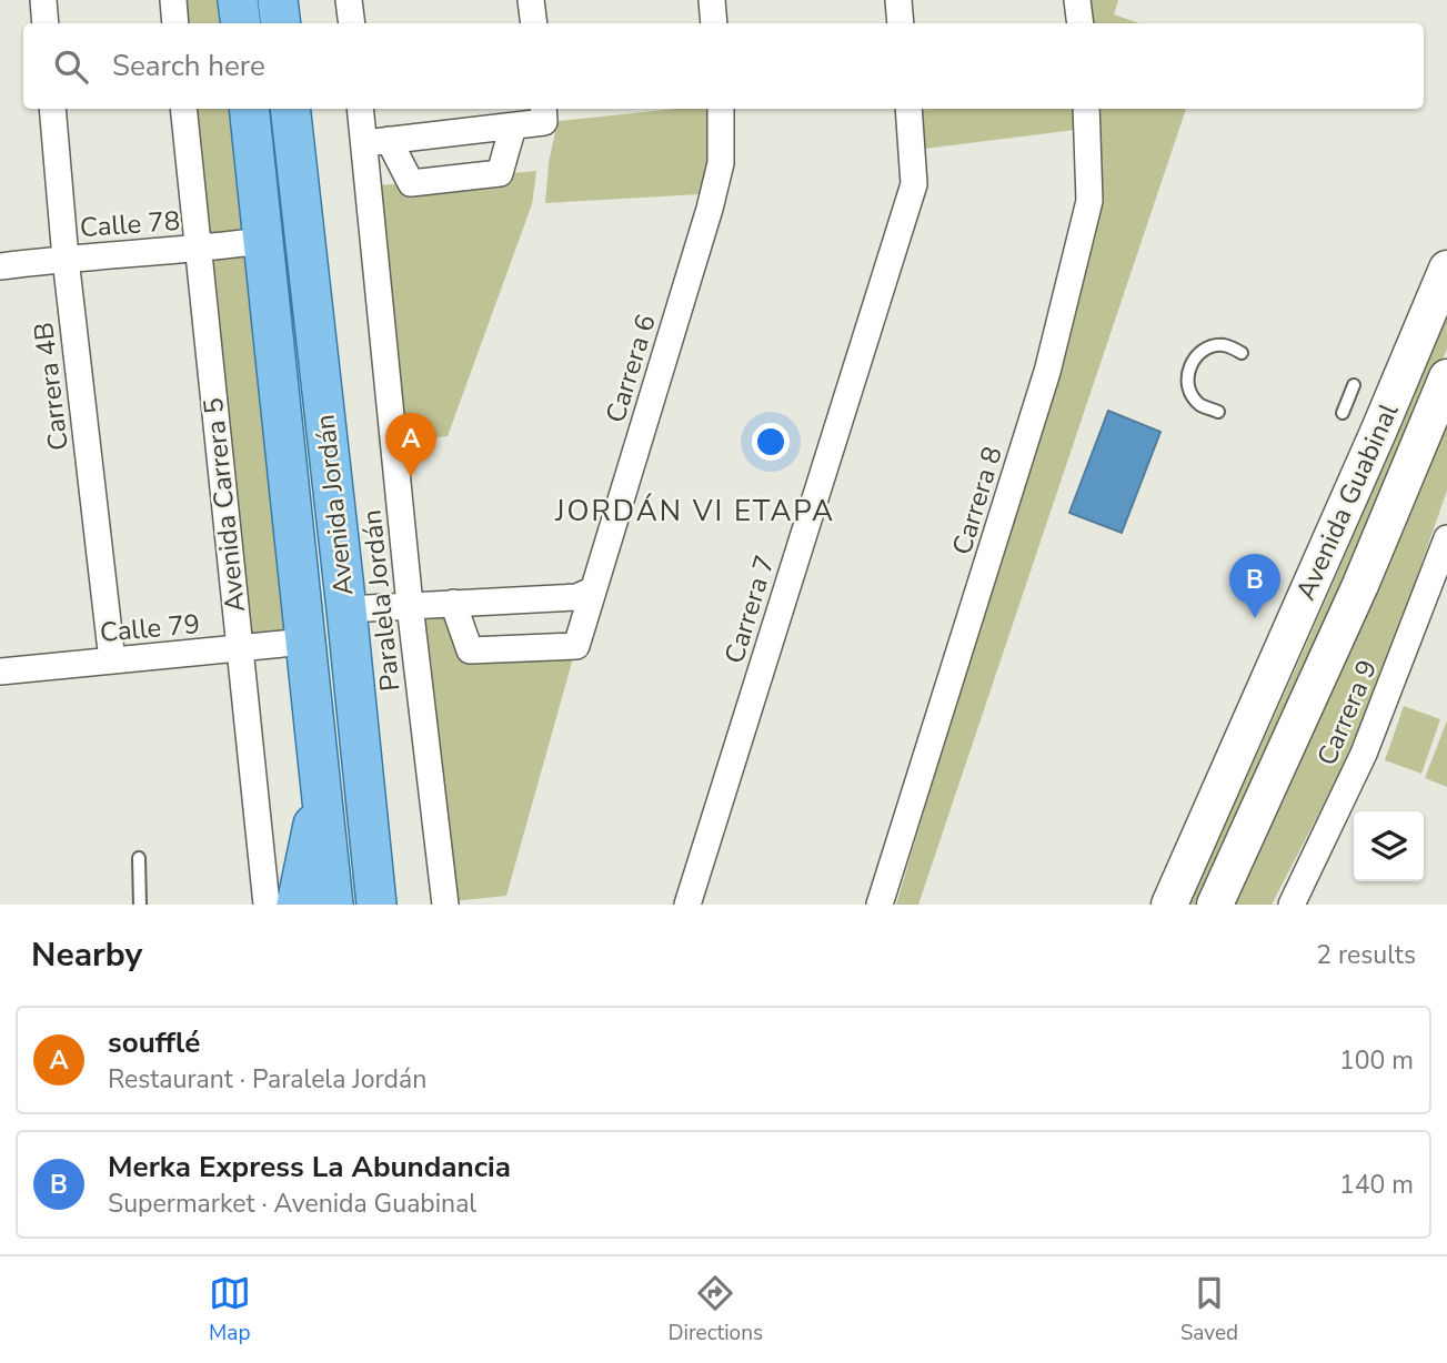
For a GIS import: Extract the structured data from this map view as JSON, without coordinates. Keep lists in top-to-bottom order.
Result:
{
  "streets": {
    "main road": ["Avenida Guabinal", "Avenida Jordán"],
    "street": [
      "Calle 78",
      "Carrera 6",
      "Carrera 4B",
      "Carrera 8",
      "Avenida Carrera 5",
      "Paralela Jordán",
      "Carrera 7",
      "Calle 79",
      "Carrera 9"
    ]
  },
  "crossings": [
    ["Calle 78", "Carrera 4B"],
    ["Calle 78", "Avenida Carrera 5"],
    ["Calle 78", "Avenida Jordán"],
    ["Carrera 4B", "Calle 79"],
    ["Avenida Carrera 5", "Calle 79"],
    ["Avenida Jordán", "Calle 79"]
  ],
  "districts": ["JORDÁN VI ETAPA"],
  "page": {
    "search": "Search here",
    "pins": ["A", "B"],
    "heading": ["Nearby", "2 results"],
    "list": [
      {
        "mark": "A",
        "name": "soufflé",
        "note": "Restaurant · Paralela Jordán",
        "value": "100 m"
      },
      {
        "mark": "B",
        "name": "Merka Express La Abundancia",
        "note": "Supermarket · Avenida Guabinal",
        "value": "140 m"
      }
    ],
    "nav": ["Map", "Directions", "Saved"]
  }
}
